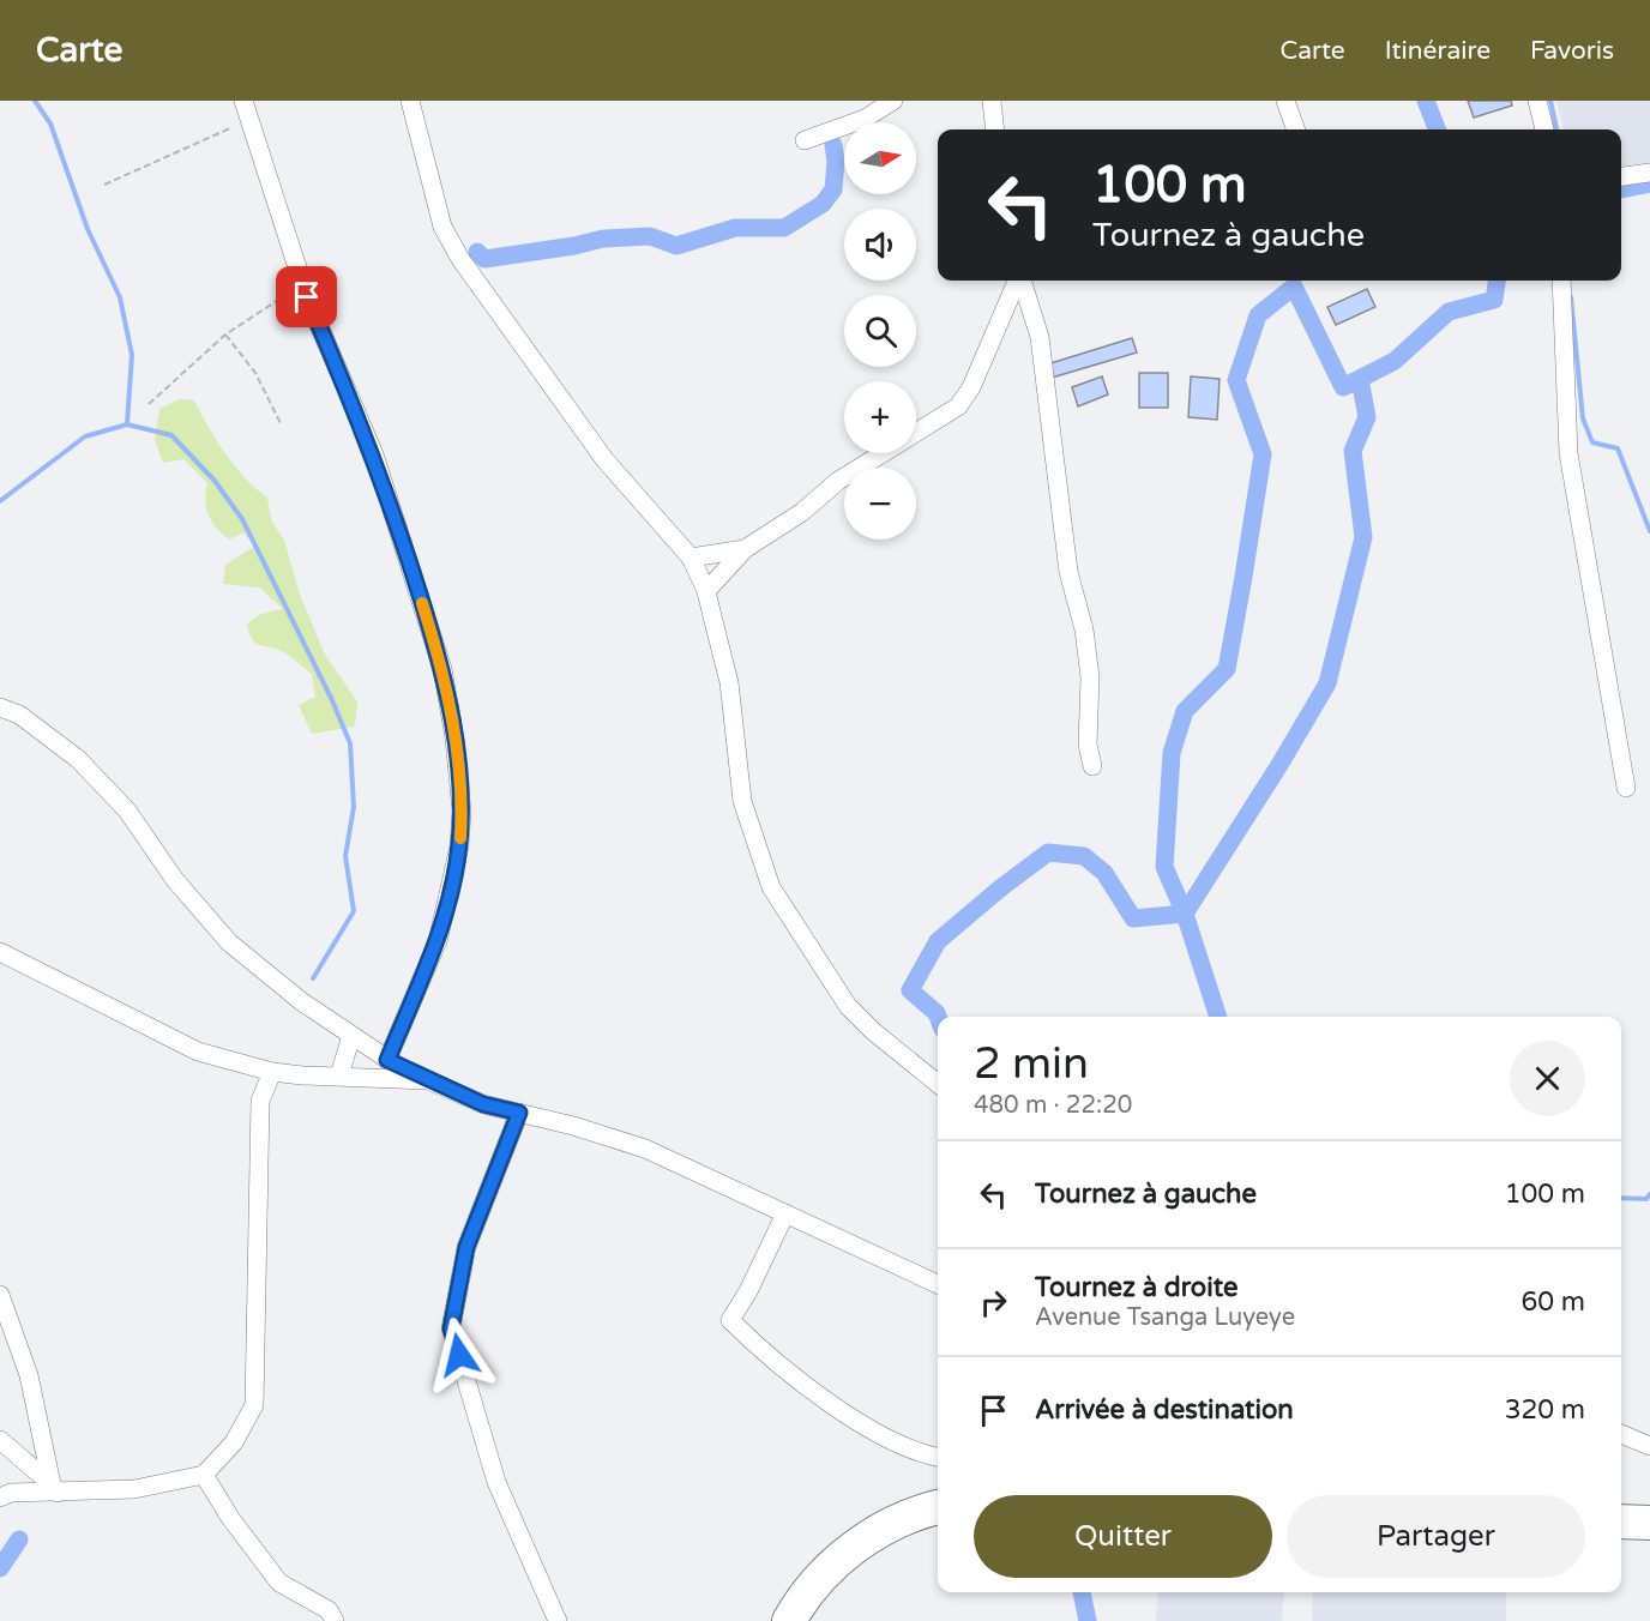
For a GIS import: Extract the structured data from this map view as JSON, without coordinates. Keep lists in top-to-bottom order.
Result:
{
  "north": "right",
  "page": {
    "header": "Carte",
    "nav": ["Carte", "Itinéraire", "Favoris"],
    "map_buttons": ["+", "−"],
    "turn": ["100 m", "Tournez à gauche"],
    "heading": ["2 min", "480 m · 22:20"],
    "list": [
      {
        "name": "Tournez à gauche",
        "value": "100 m"
      },
      {
        "name": "Tournez à droite",
        "note": "Avenue Tsanga Luyeye",
        "value": "60 m"
      },
      {
        "name": "Arrivée à destination",
        "value": "320 m"
      }
    ],
    "buttons": ["Quitter", "Partager"]
  }
}
